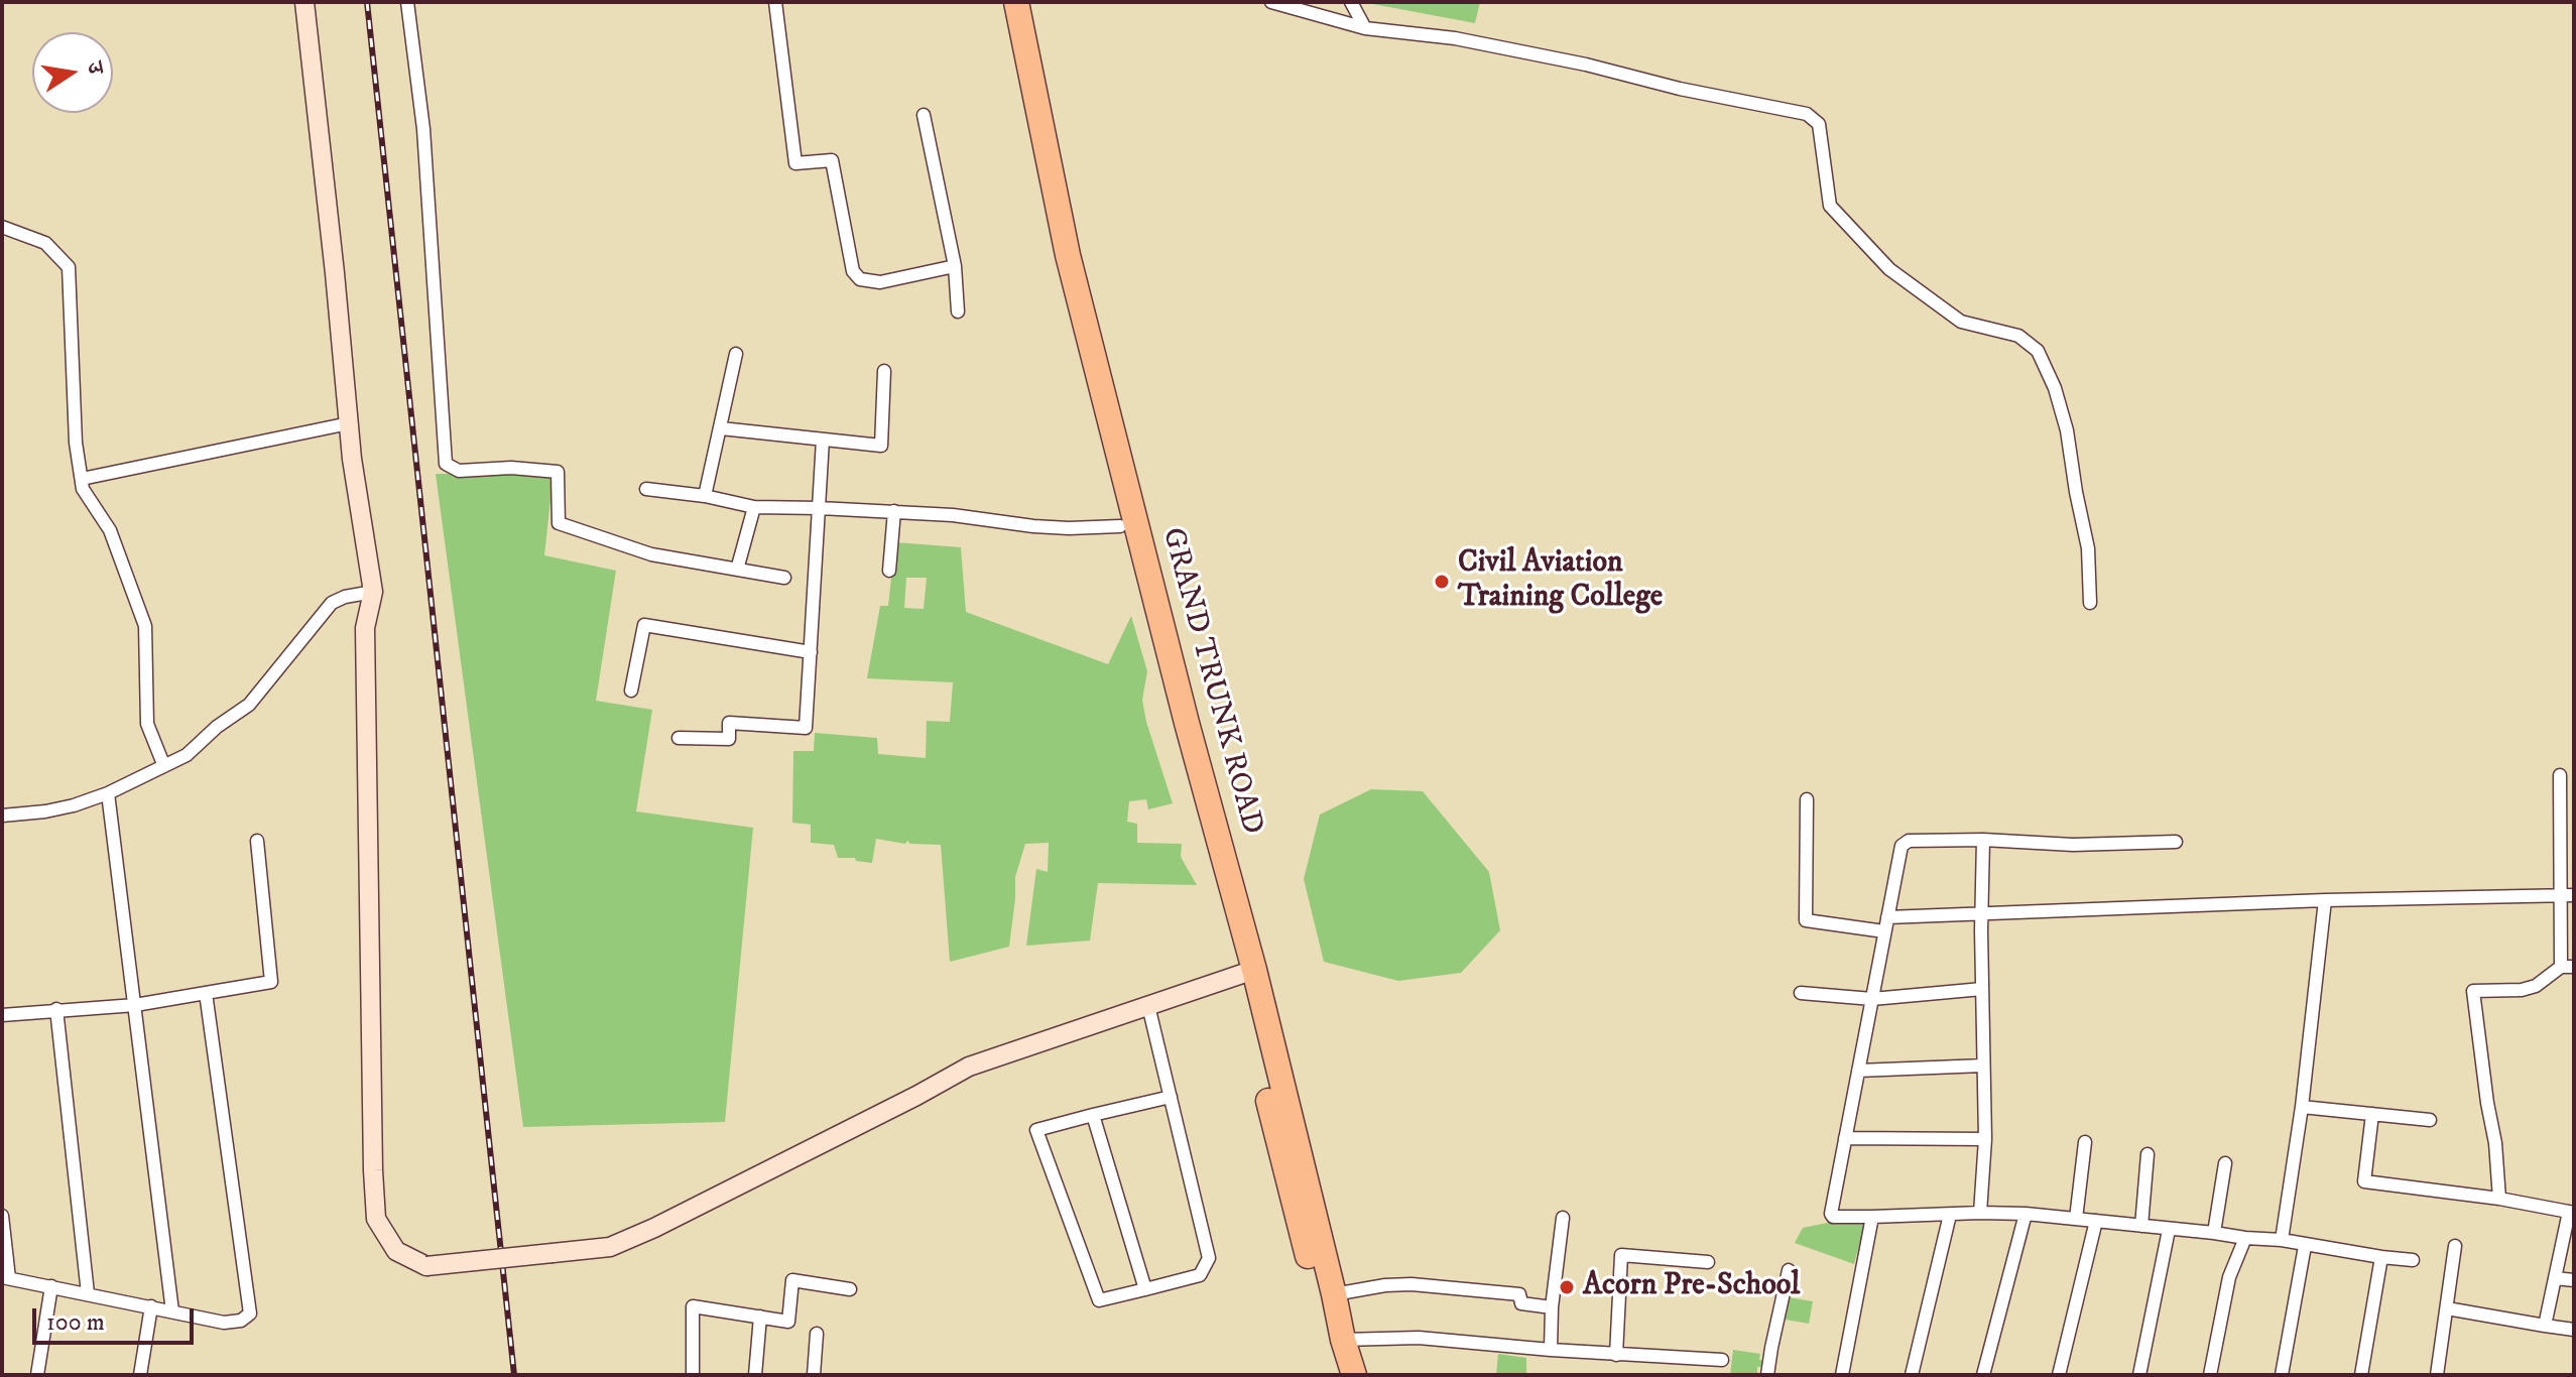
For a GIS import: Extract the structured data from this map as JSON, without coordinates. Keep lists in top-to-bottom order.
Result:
{
  "streets": {
    "highway": ["GRAND TRUNK ROAD"]
  },
  "places": ["Civil Aviation Training College", "Acorn Pre-School"],
  "scale_bar": "100 m",
  "north": "right"
}
